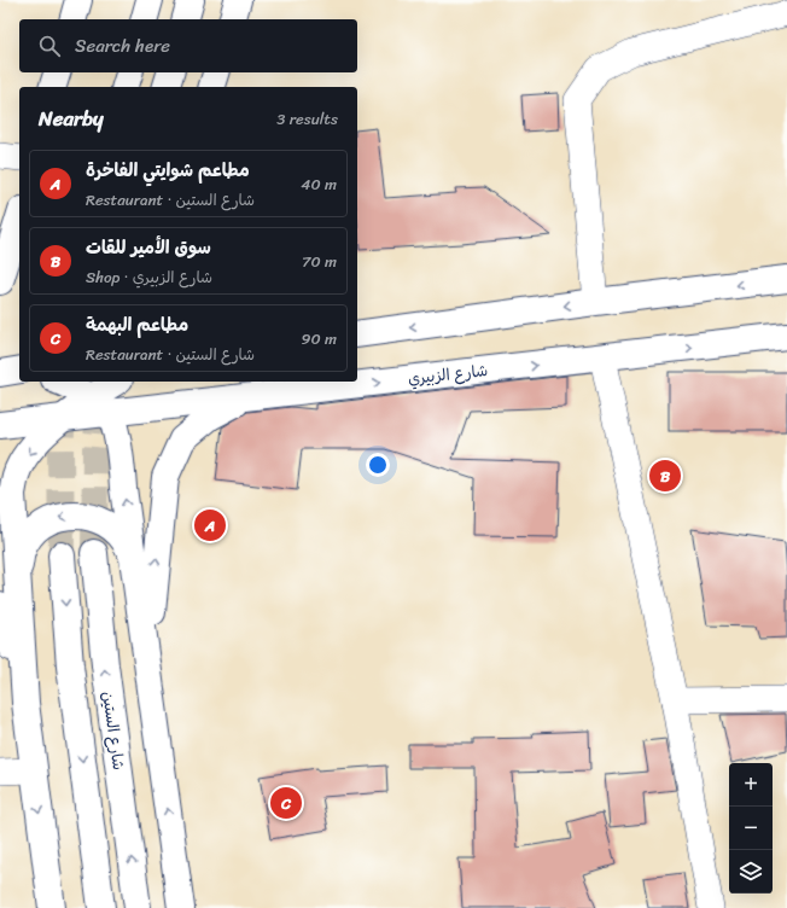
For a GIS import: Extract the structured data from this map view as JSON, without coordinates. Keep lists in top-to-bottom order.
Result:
{
  "streets": {
    "main road": ["شارع الزبيري", "شارع الستين"]
  },
  "page": {
    "search": "Search here",
    "heading": ["Nearby", "3 results"],
    "list": [
      {
        "mark": "A",
        "name": "مطاعم شوايتي الفاخرة",
        "note": "Restaurant · شارع الستين",
        "value": "40 m"
      },
      {
        "mark": "B",
        "name": "سوق الأمير للقات",
        "note": "Shop · شارع الزبيري",
        "value": "70 m"
      },
      {
        "mark": "C",
        "name": "مطاعم البهمة",
        "note": "Restaurant · شارع الستين",
        "value": "90 m"
      }
    ],
    "pins": ["B", "A", "C"],
    "map_buttons": ["+", "−"]
  }
}
